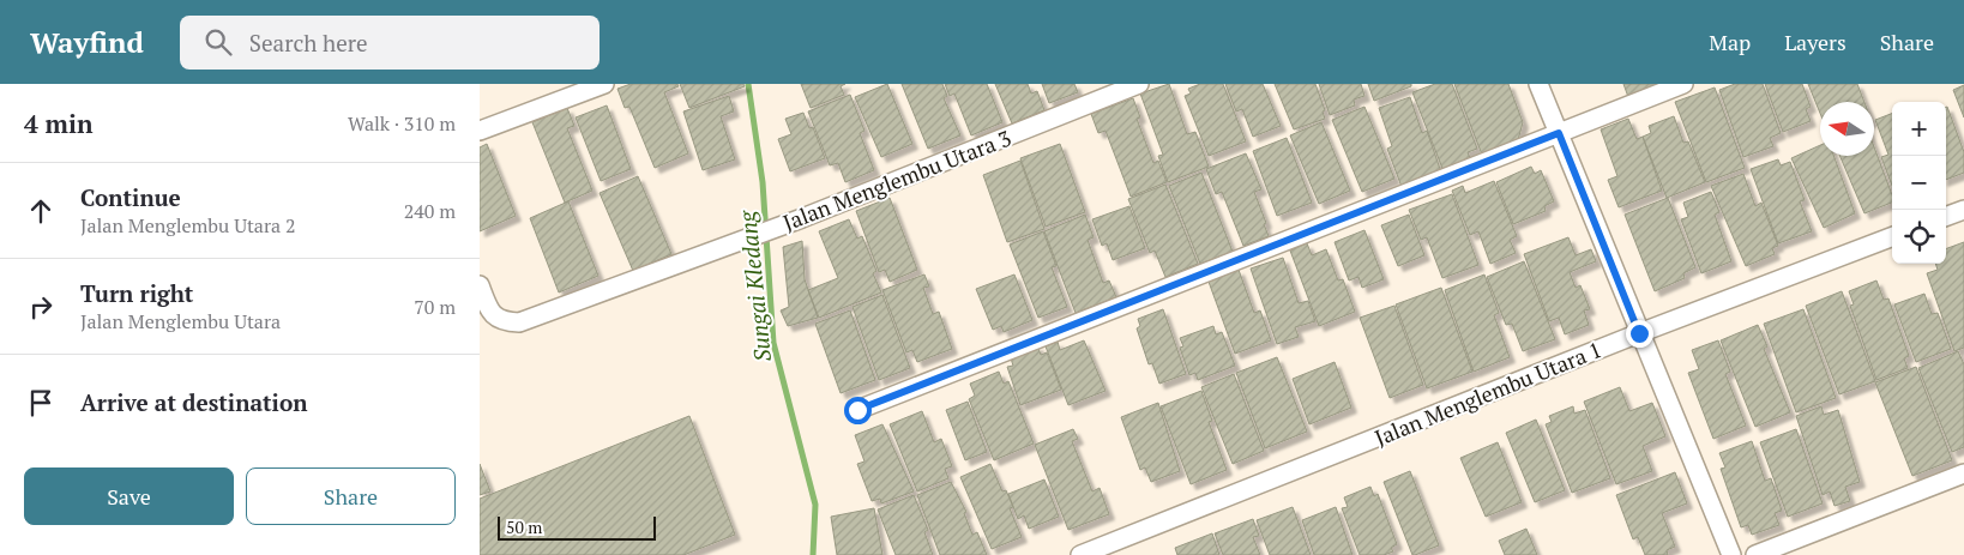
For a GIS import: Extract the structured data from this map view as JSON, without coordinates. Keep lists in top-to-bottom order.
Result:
{
  "streets": {
    "street": ["Jalan Menglembu Utara 3", "Jalan Menglembu Utara 1"]
  },
  "water": ["Sungai Kledang"],
  "scale_bar": "50 m",
  "north": "left",
  "page": {
    "header": "Wayfind",
    "search": "Search here",
    "nav": ["Map", "Layers", "Share"],
    "heading": ["4 min", "Walk · 310 m"],
    "map_buttons": ["+", "−"],
    "list": [
      ["Continue", "Jalan Menglembu Utara 2", "240 m"],
      ["Turn right", "Jalan Menglembu Utara", "70 m"],
      "Arrive at destination"
    ],
    "buttons": ["Save", "Share"],
    "scale": "50 m"
  }
}
